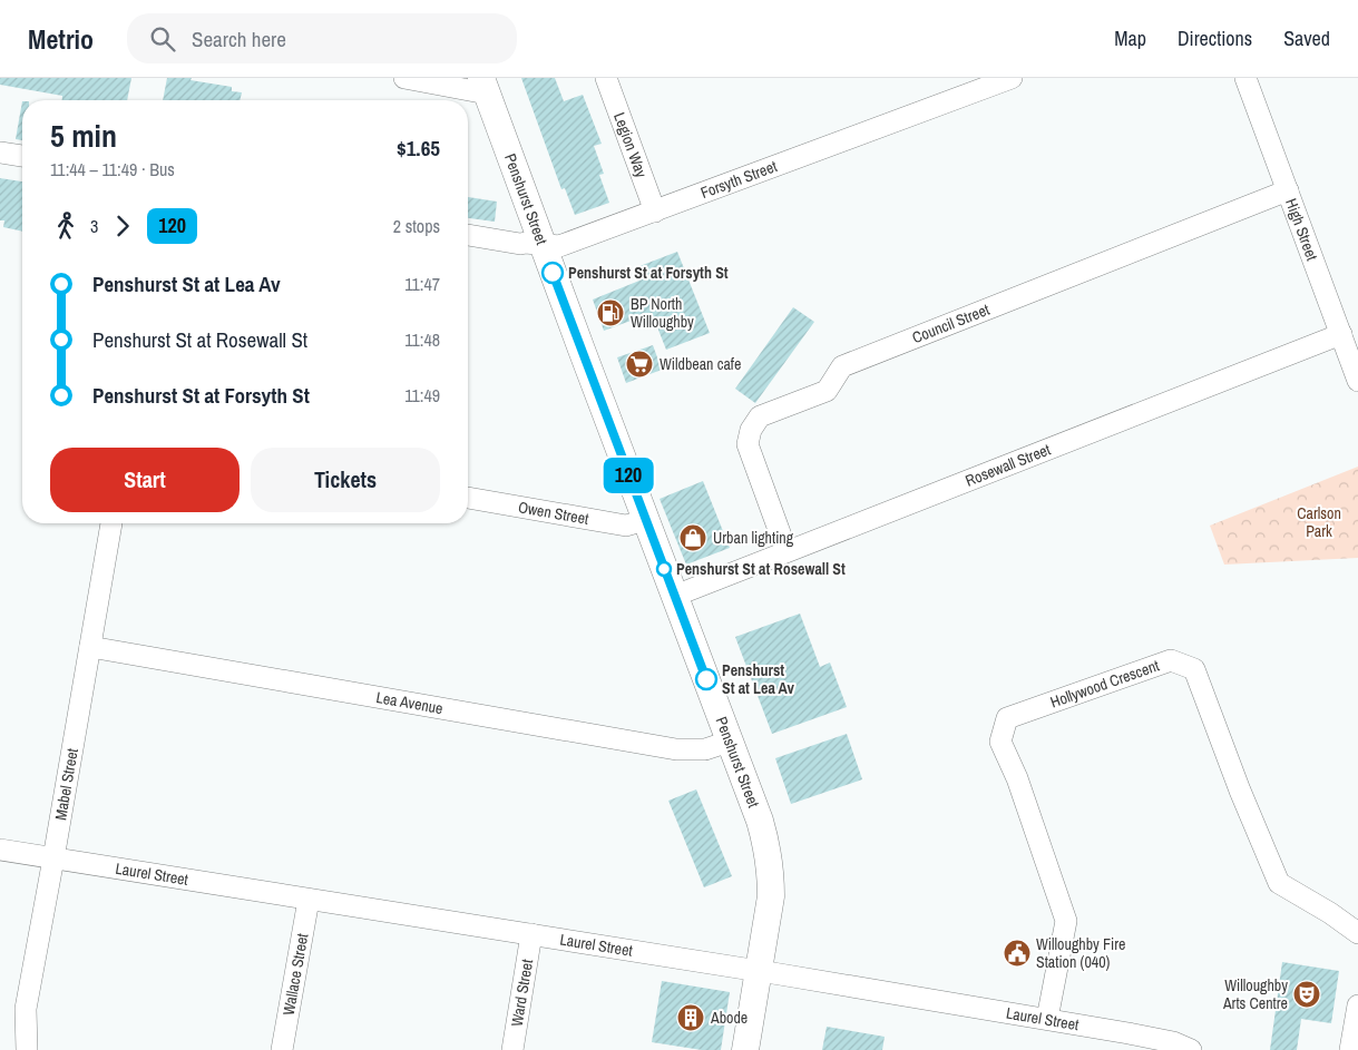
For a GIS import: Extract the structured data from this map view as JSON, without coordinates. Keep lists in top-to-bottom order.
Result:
{
  "streets": {
    "main road": ["Penshurst Street"],
    "street": [
      "Legion Way",
      "Forsyth Street",
      "High Street",
      "Council Street",
      "Rosewall Street",
      "Owen Street",
      "Hollywood Crescent",
      "Lea Avenue",
      "Mabel Street",
      "Laurel Street",
      "Wallace Street",
      "Ward Street"
    ]
  },
  "crossings": [
    ["Legion Way", "Forsyth Street"],
    ["Forsyth Street", "Penshurst Street"],
    ["Penshurst Street", "Rosewall Street"],
    ["Penshurst Street", "Owen Street"],
    ["Penshurst Street", "Lea Avenue"],
    ["Penshurst Street", "Laurel Street"],
    ["High Street", "Council Street"],
    ["High Street", "Rosewall Street"],
    ["Council Street", "Rosewall Street"],
    ["Hollywood Crescent", "Laurel Street"],
    ["Lea Avenue", "Mabel Street"],
    ["Mabel Street", "Laurel Street"],
    ["Laurel Street", "Wallace Street"],
    ["Laurel Street", "Ward Street"]
  ],
  "parks": ["Carlson Park"],
  "places": {
    "other": ["Penshurst St at Forsyth St", "Penshurst St at Rosewall St", "Penshurst St at Lea Av"],
    "fuel station": ["BP North Willoughby"],
    "supermarket": ["Wildbean cafe"],
    "shop": ["Urban lighting"],
    "public building": ["Willoughby Fire Station (040)"],
    "theatre": ["Willoughby Arts Centre"],
    "building": ["Abode"]
  },
  "lines": ["bus line 120"],
  "page": {
    "header": "Metrio",
    "search": "Search here",
    "nav": ["Map", "Directions", "Saved"],
    "on_map": "120",
    "heading": ["5 min", "11:44 – 11:49 · Bus", "$1.65"],
    "legs": ["3", "120", "2 stops"],
    "list": [
      {
        "name": "Penshurst St at Lea Av",
        "value": "11:47"
      },
      {
        "name": "Penshurst St at Rosewall St",
        "value": "11:48"
      },
      {
        "name": "Penshurst St at Forsyth St",
        "value": "11:49"
      }
    ],
    "buttons": ["Start", "Tickets"]
  }
}
